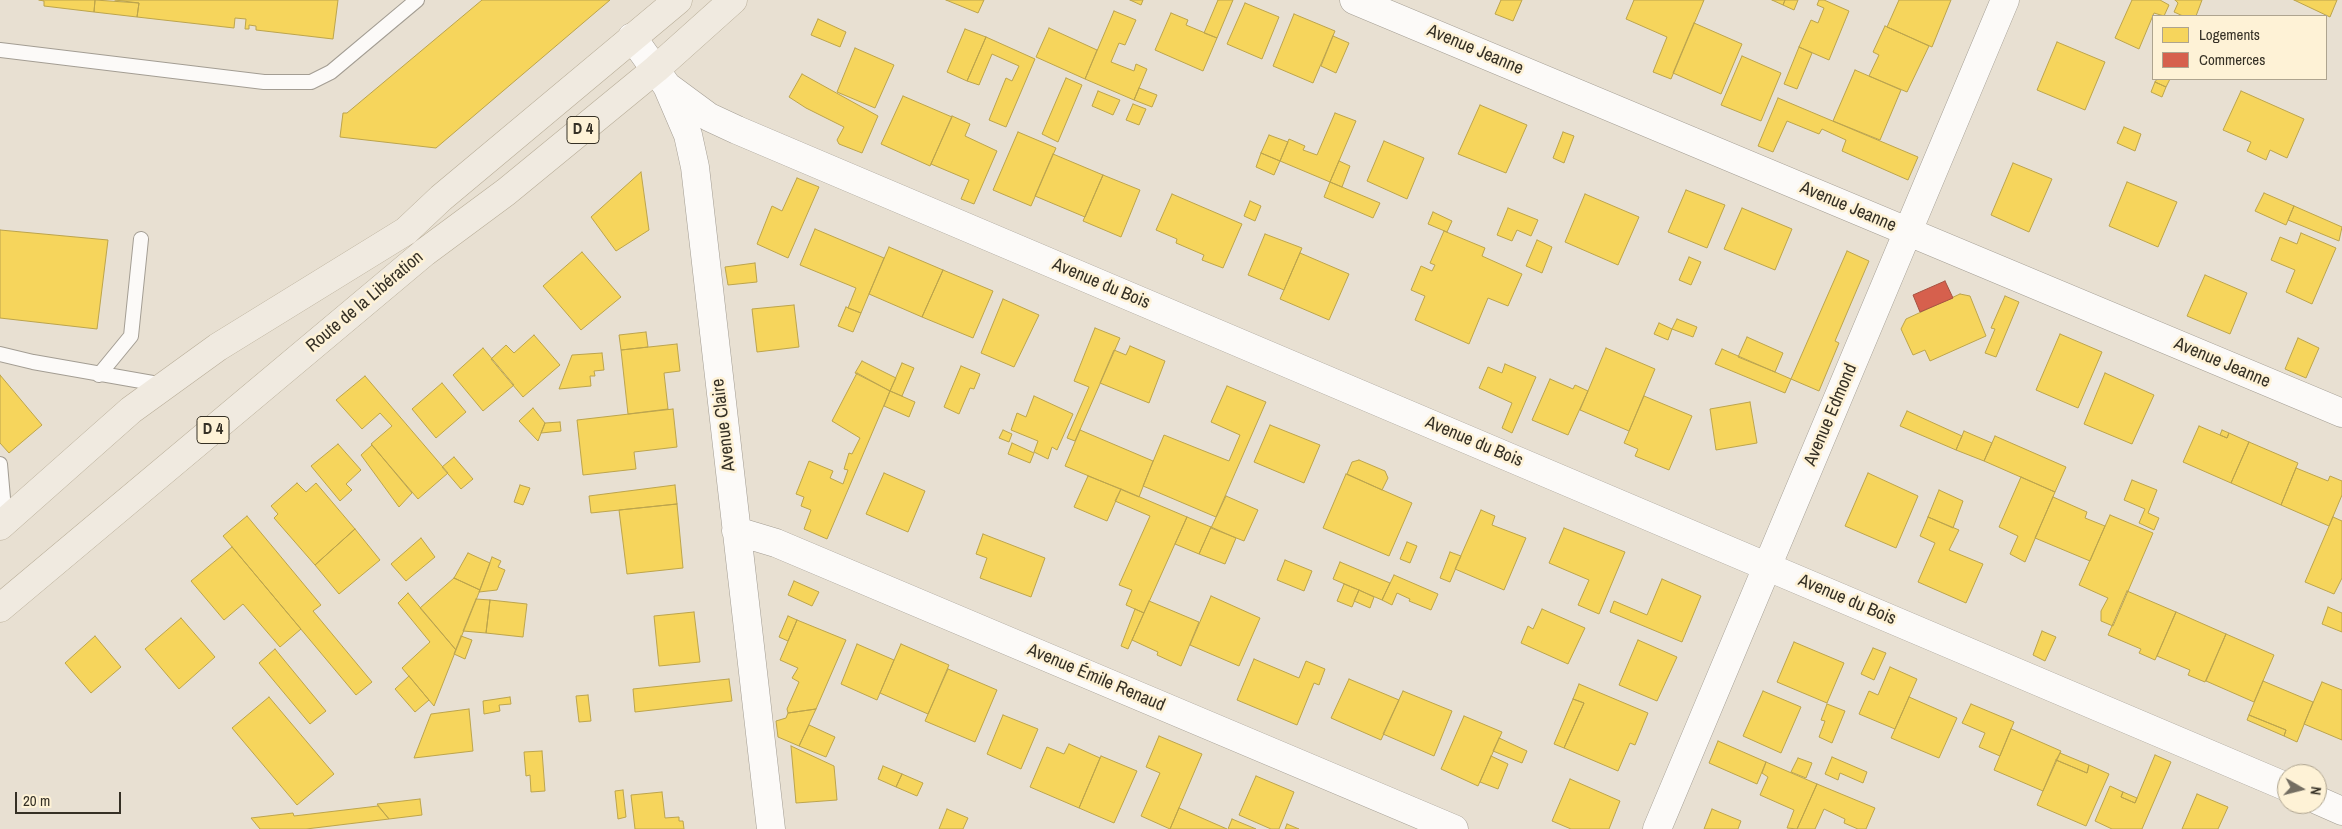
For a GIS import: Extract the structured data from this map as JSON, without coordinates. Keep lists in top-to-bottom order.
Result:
{
  "streets": {
    "main road": ["D 4", "Route de la Libération"],
    "street": [
      "Avenue Jeanne",
      "Avenue du Bois",
      "Avenue Edmond",
      "Avenue Claire",
      "Avenue Émile Renaud"
    ]
  },
  "crossings": [
    ["Avenue Jeanne", "Avenue Edmond"],
    ["Avenue du Bois", "Route de la Libération"],
    ["Avenue du Bois", "Avenue Edmond"],
    ["Avenue du Bois", "Avenue Claire"],
    ["Route de la Libération", "Avenue Claire"],
    ["Avenue Claire", "Avenue Émile Renaud"]
  ],
  "legend": ["Logements", "Commerces"],
  "scale_bar": "20 m",
  "north": "right"
}
